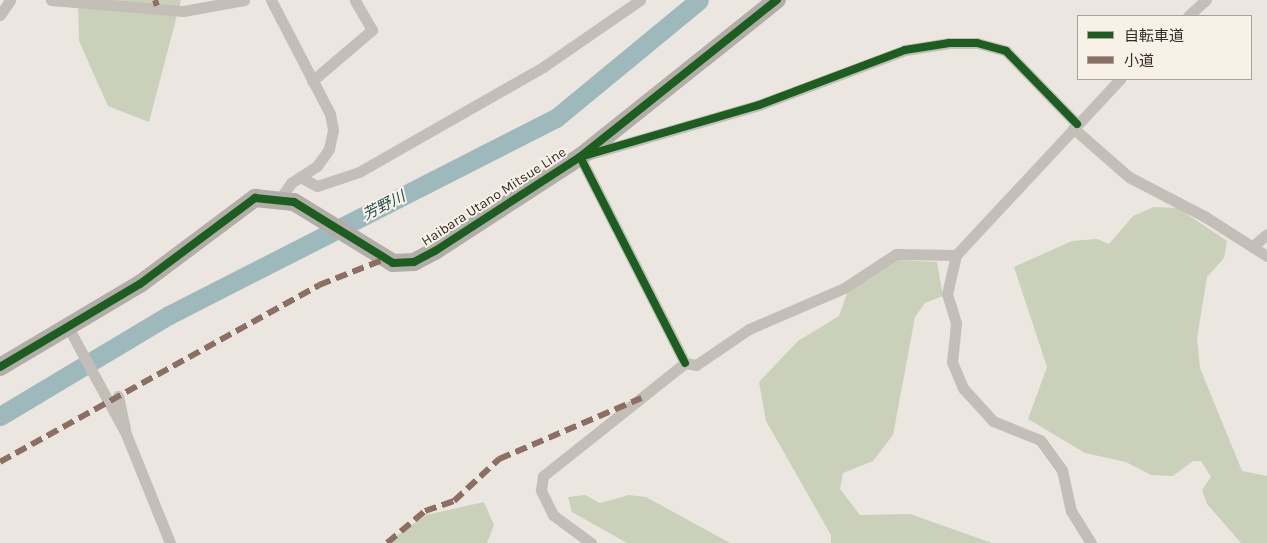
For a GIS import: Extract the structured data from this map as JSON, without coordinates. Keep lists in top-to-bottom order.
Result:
{
  "streets": {
    "main road": ["Haibara Utano Mitsue Line"]
  },
  "water": ["芳野川"],
  "legend": ["自転車道", "小道"]
}
